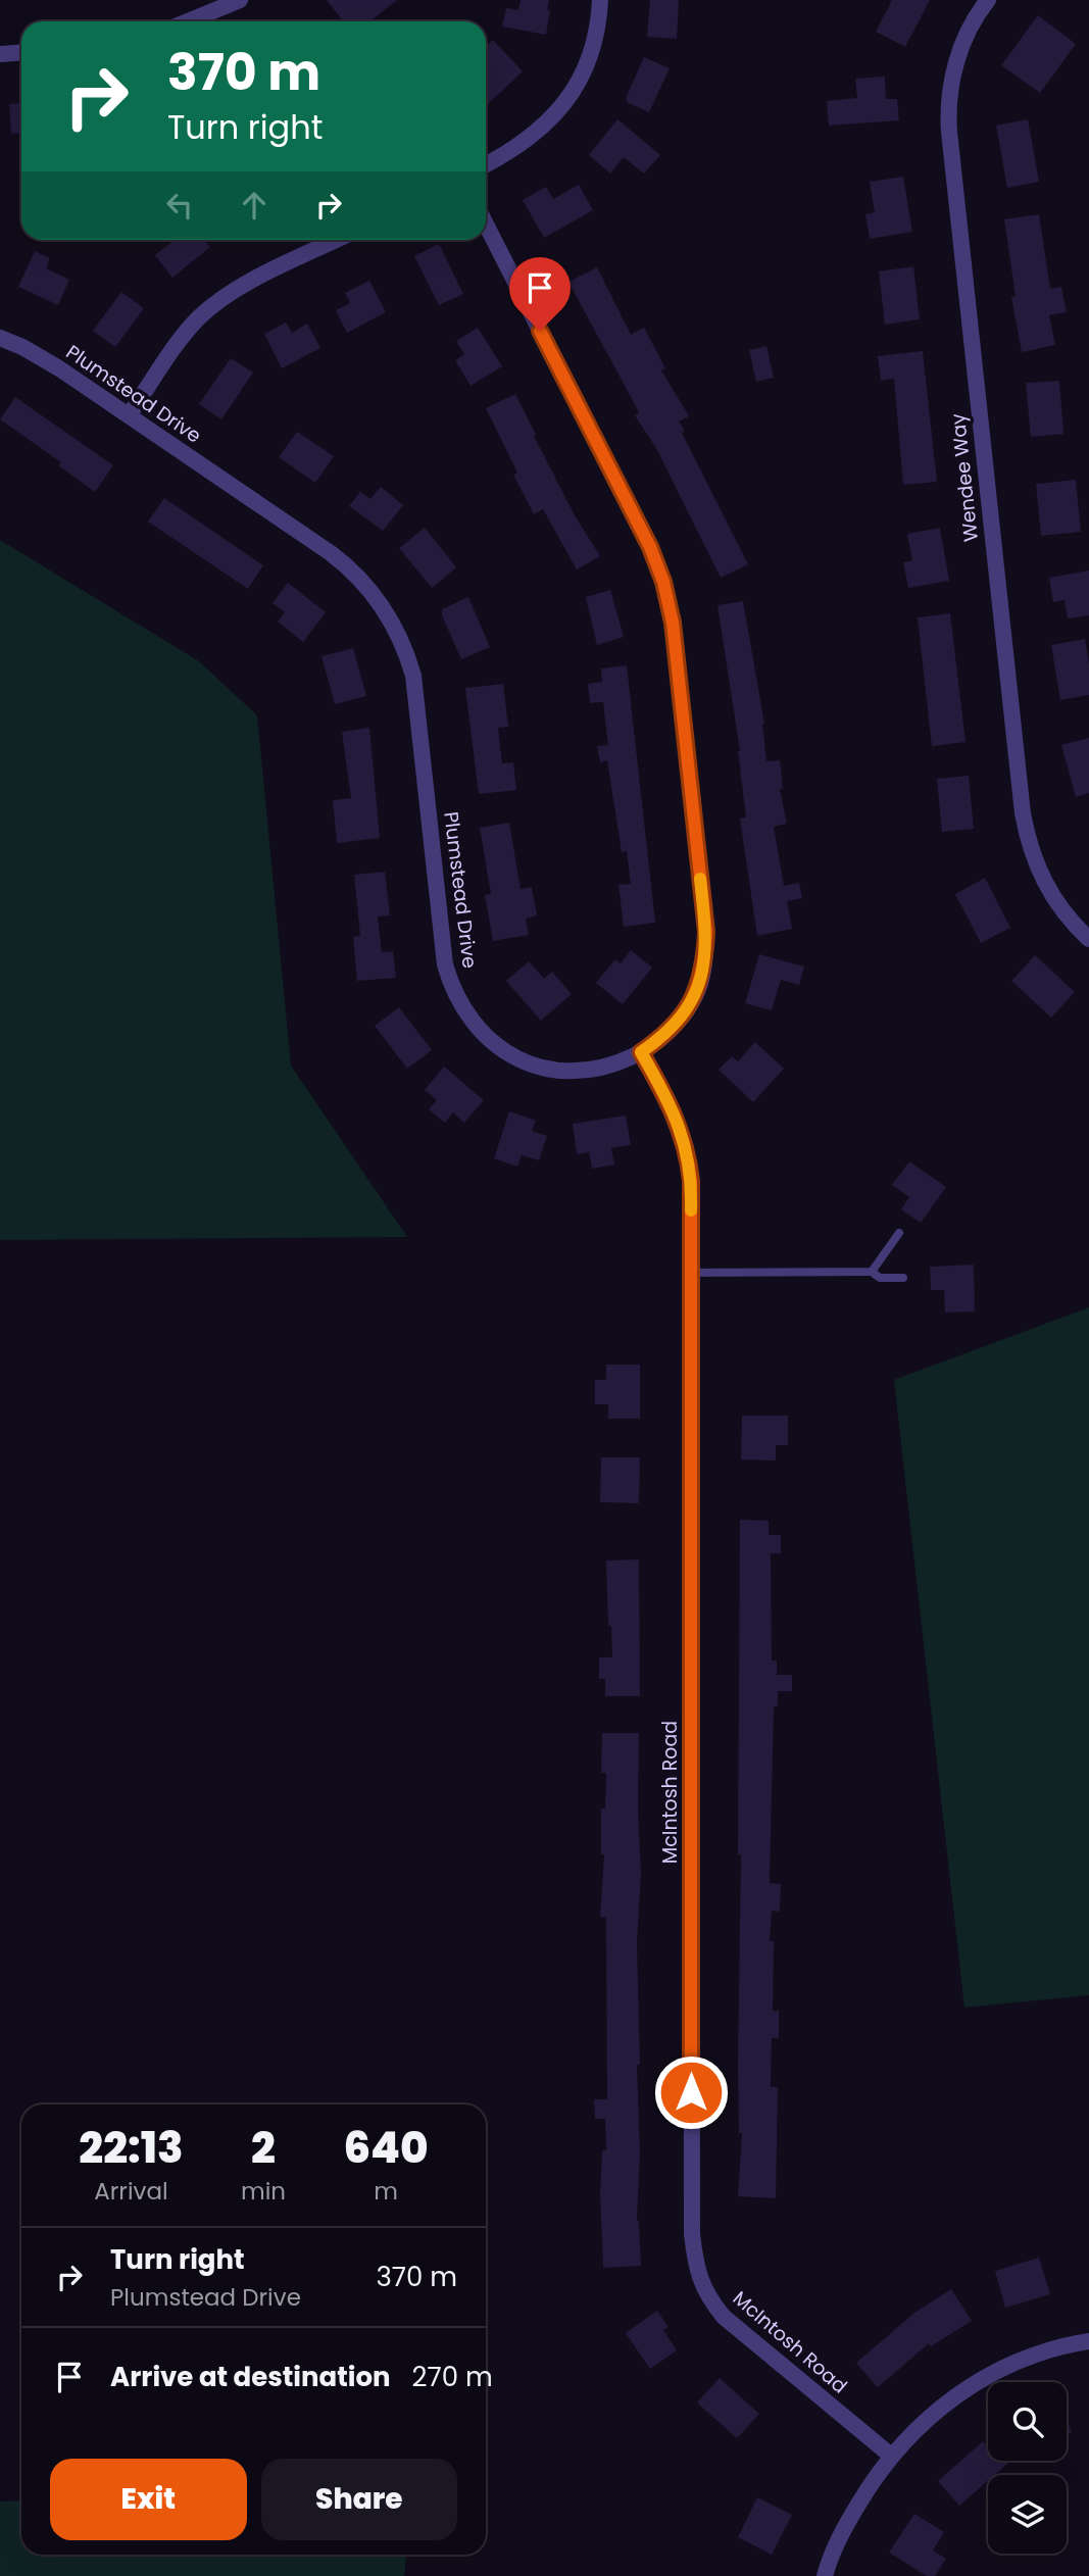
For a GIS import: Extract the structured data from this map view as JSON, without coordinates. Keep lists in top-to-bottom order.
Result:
{
  "streets": {
    "street": ["Plumstead Drive", "Wendee Way", "McIntosh Road"]
  },
  "crossings": [
    ["Plumstead Drive", "McIntosh Road"]
  ],
  "page": {
    "turn": ["370 m", "Turn right"],
    "eta": [
      "22:13",
      "Arrival",
      "2",
      "min",
      "640",
      "m"
    ],
    "list": [
      {
        "name": "Turn right",
        "note": "Plumstead Drive",
        "value": "370 m"
      },
      {
        "name": "Arrive at destination",
        "value": "270 m"
      }
    ],
    "buttons": ["Exit", "Share"]
  }
}
